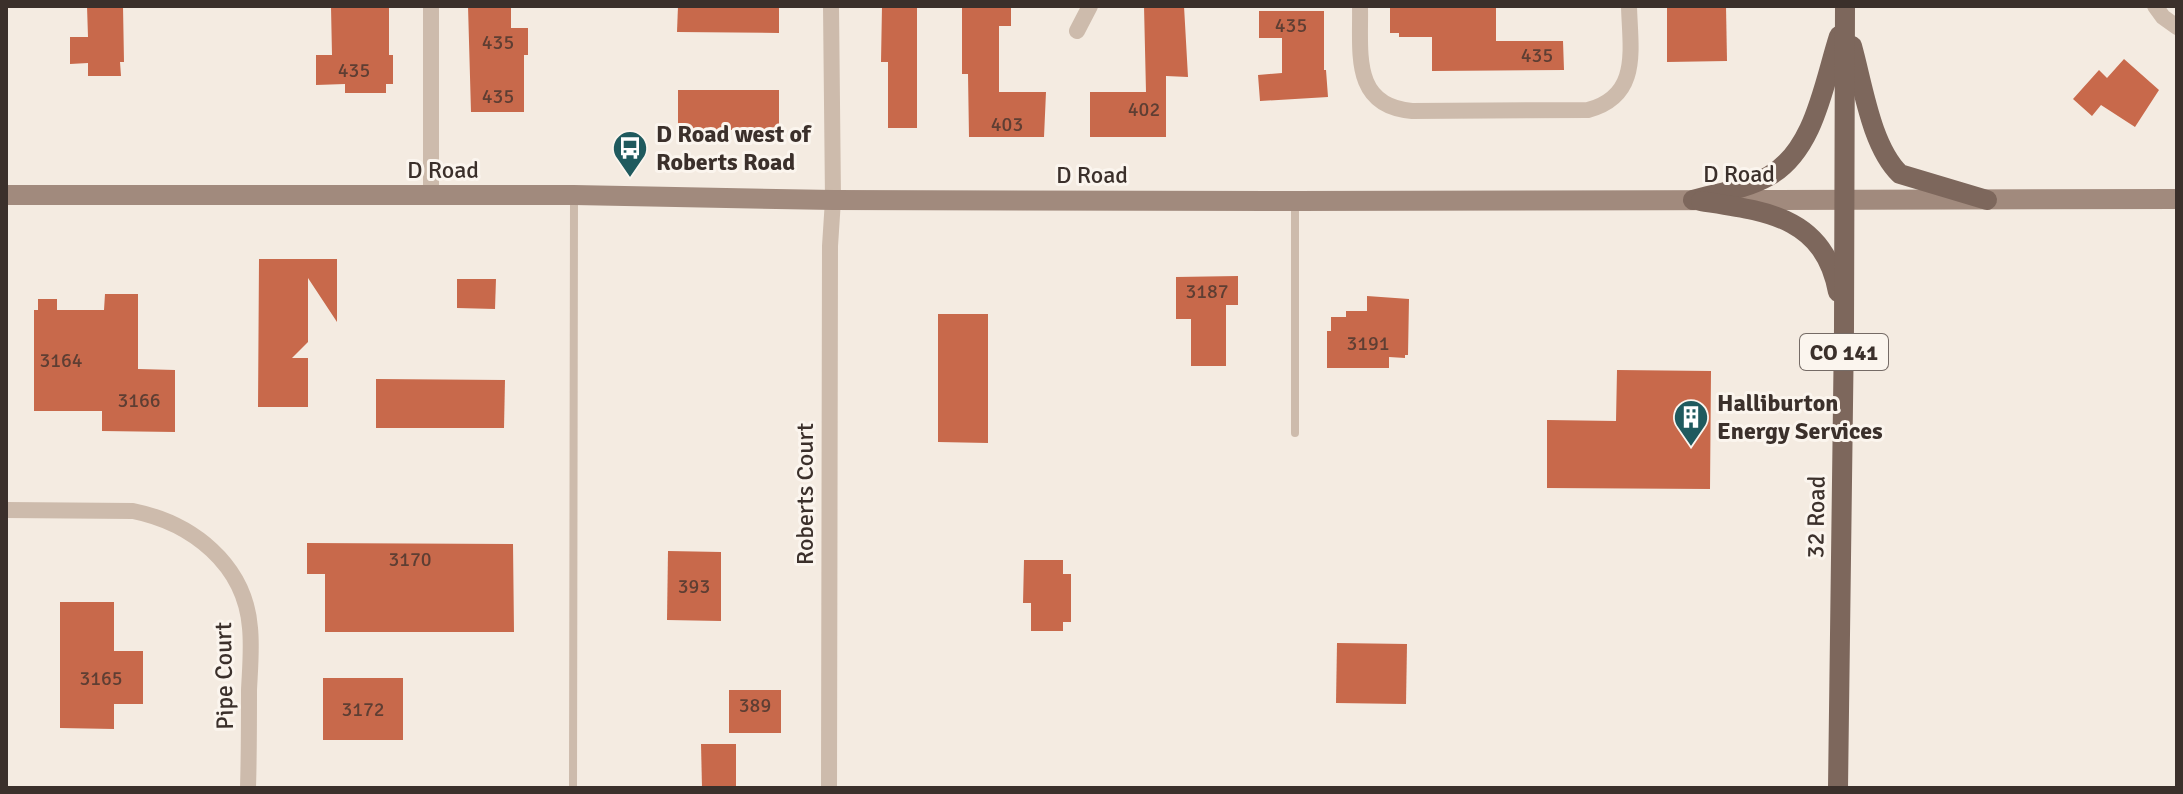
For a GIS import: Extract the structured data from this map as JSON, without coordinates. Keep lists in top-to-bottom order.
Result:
{
  "streets": {
    "main road": ["CO 141", "32 Road"],
    "street": ["D Road", "Roberts Court", "Pipe Court"]
  },
  "crossings": [
    ["D Road", "Roberts Court"],
    ["D Road", "32 Road"]
  ],
  "places": {
    "bus stop": ["D Road west of Roberts Road"],
    "building": ["Halliburton Energy Services"]
  },
  "house_numbers": [
    "435",
    "435",
    "435",
    "435",
    "435",
    "402",
    "403",
    "3187",
    "3191",
    "3164",
    "3166",
    "3170",
    "393",
    "3165",
    "389",
    "3172"
  ]
}
